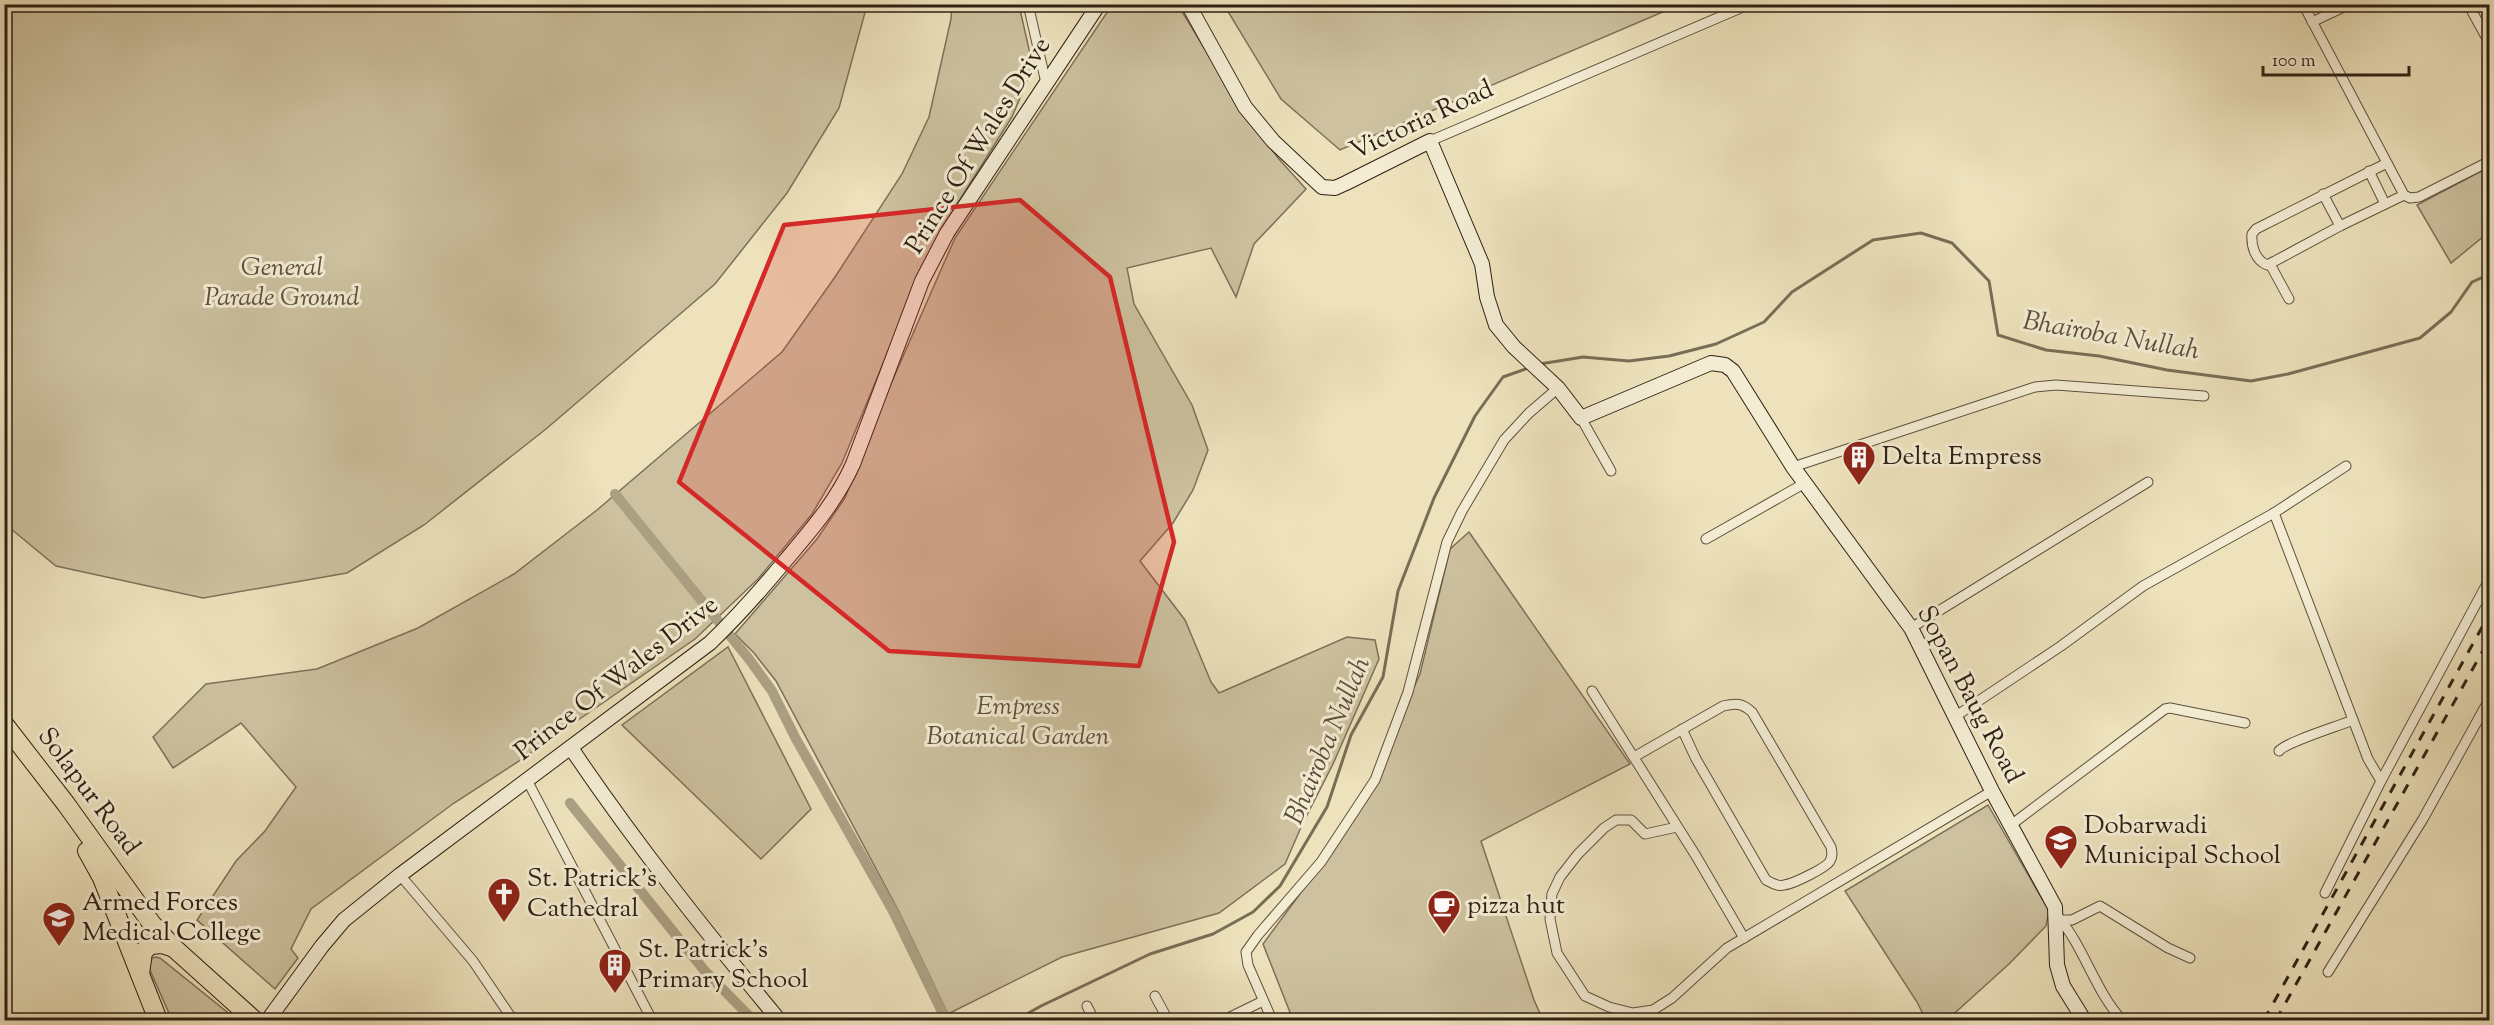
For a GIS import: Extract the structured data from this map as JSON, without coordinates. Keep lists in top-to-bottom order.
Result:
{
  "streets": {
    "highway": ["Solapur Road"],
    "street": ["Victoria Road", "Prince Of Wales Drive", "Sopan Baug Road"]
  },
  "water": ["Bhairoba Nullah"],
  "parks": ["General Parade Ground", "Empress Botanical Garden"],
  "places": {
    "building": ["Delta Empress", "St. Patrick's Primary School"],
    "school or university": ["Dobarwadi Municipal School", "Armed Forces Medical College"],
    "church": ["St. Patrick's Cathedral"],
    "cafe": ["pizza hut"]
  },
  "scale_bar": "100 m"
}
